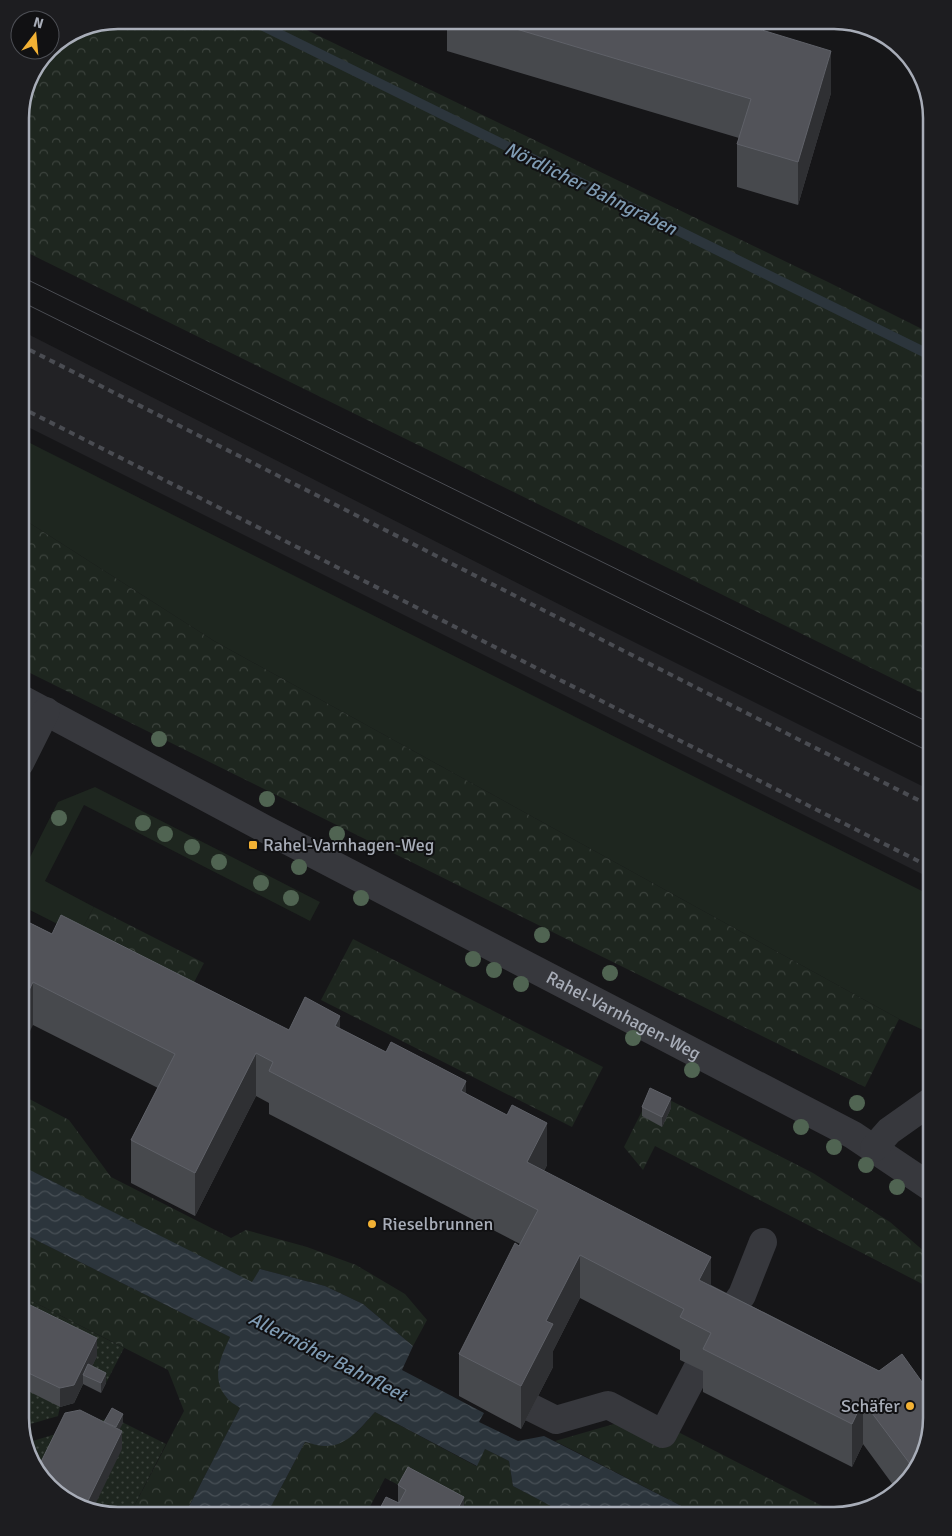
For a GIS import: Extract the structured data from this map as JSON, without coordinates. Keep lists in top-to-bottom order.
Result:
{
  "streets": {
    "street": ["Rahel-Varnhagen-Weg"]
  },
  "water": ["Nördlicher Bahngraben", "Allermöher Bahnfleet"],
  "places": {
    "transit": ["Rahel-Varnhagen-Weg"],
    "other": ["Rieselbrunnen", "Schäfer"]
  },
  "north": "top"
}
